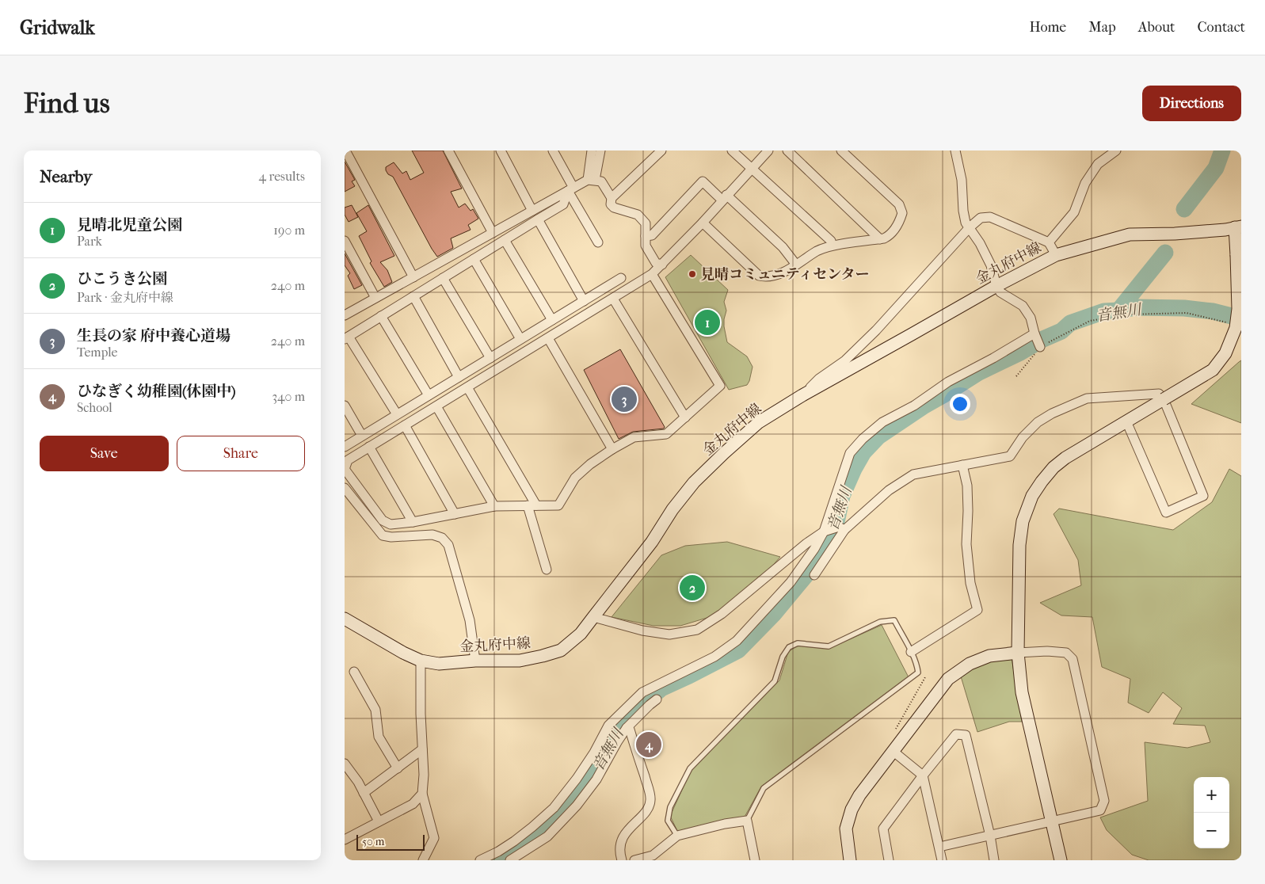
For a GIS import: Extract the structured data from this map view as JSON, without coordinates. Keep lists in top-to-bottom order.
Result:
{
  "streets": {
    "main road": ["金丸府中線"]
  },
  "water": ["音無川"],
  "places": ["見晴コミュニティセンター"],
  "scale_bar": "50 m",
  "page": {
    "header": "Gridwalk",
    "nav": [
      "Home",
      "Map",
      "About",
      "Contact"
    ],
    "buttons": [
      "Directions",
      ["Save", "Share"]
    ],
    "title": "Find us",
    "heading": ["Nearby", "4 results"],
    "list": [
      {
        "mark": "1",
        "name": "見晴北児童公園",
        "note": "Park",
        "value": "190 m"
      },
      {
        "mark": "2",
        "name": "ひこうき公園",
        "note": "Park · 金丸府中線",
        "value": "240 m"
      },
      {
        "mark": "3",
        "name": "生長の家 府中養心道場",
        "note": "Temple",
        "value": "240 m"
      },
      {
        "mark": "4",
        "name": "ひなぎく幼稚園(休園中)",
        "note": "School",
        "value": "340 m"
      }
    ],
    "pins": [
      "1",
      "3",
      "2",
      "4"
    ],
    "map_buttons": ["+", "−"],
    "scale": "50 m"
  }
}
